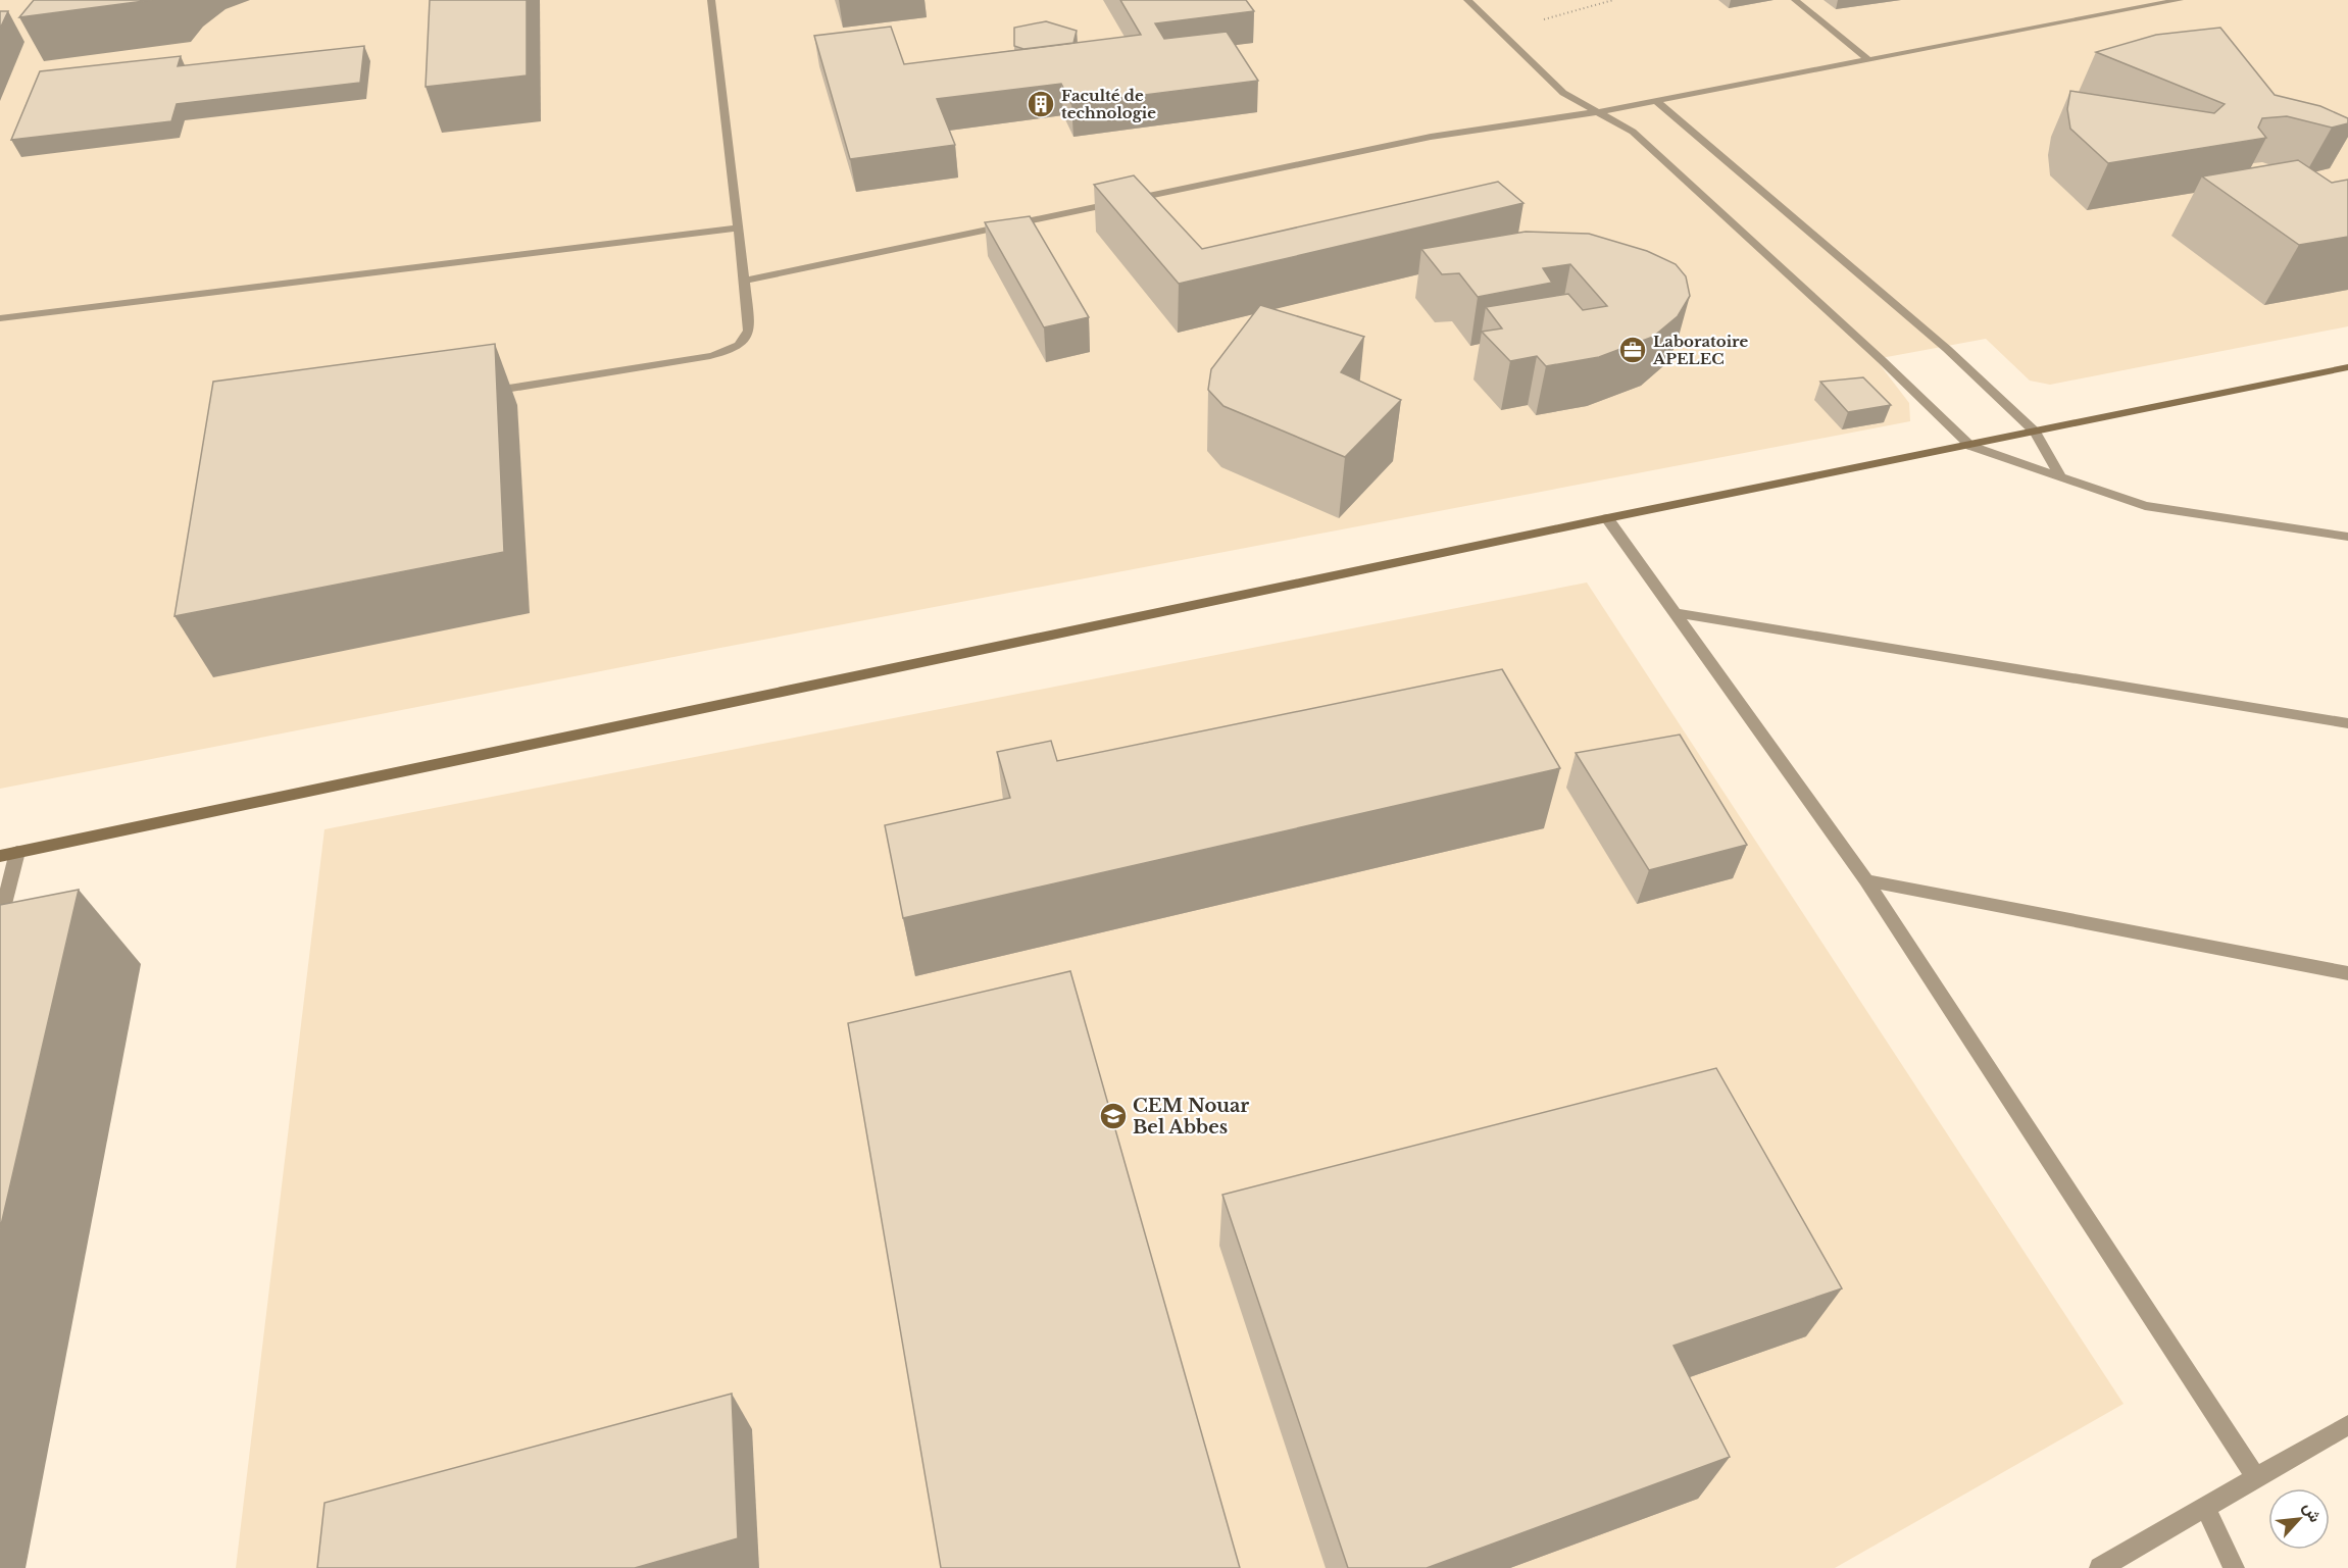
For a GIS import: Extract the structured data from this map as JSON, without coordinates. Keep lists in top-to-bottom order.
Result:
{
  "places": {
    "building": ["Faculté de technologie"],
    "office": ["Laboratoire APELEC"],
    "school or university": ["CEM Nouar Bel Abbes"]
  },
  "north": "top right"
}
